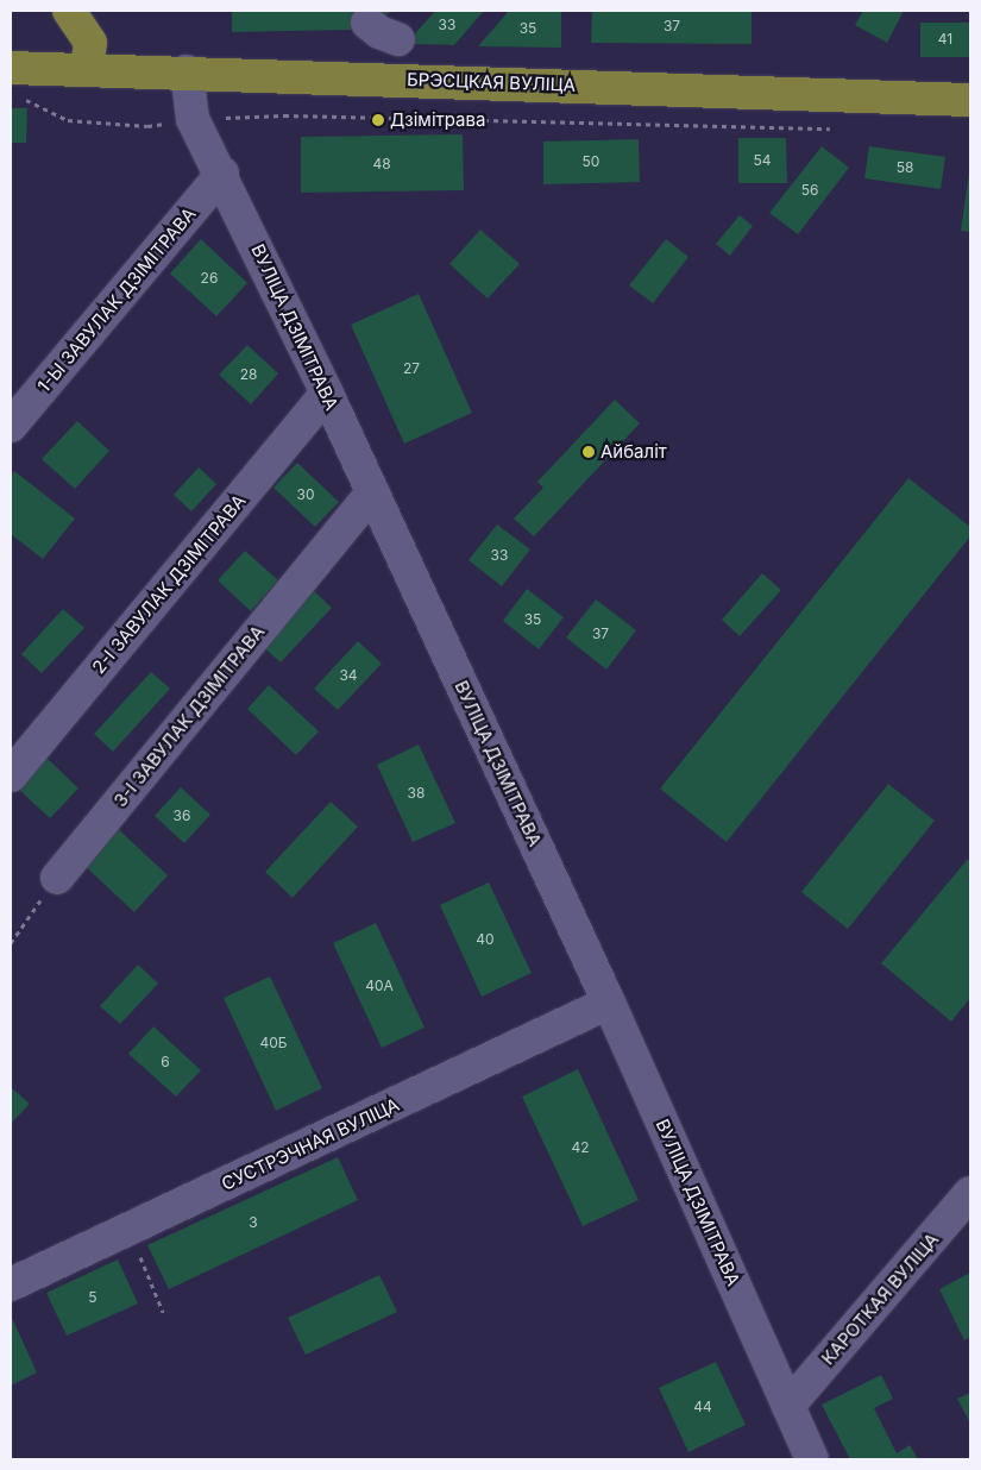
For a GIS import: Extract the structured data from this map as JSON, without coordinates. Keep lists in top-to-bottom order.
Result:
{
  "streets": {
    "main road": ["БРЭСЦКАЯ ВУЛІЦА"],
    "street": [
      "1-Ы ЗАВУЛАК ДЗІМІТРАВА",
      "ВУЛІЦА ДЗІМІТРАВА",
      "2-І ЗАВУЛАК ДЗІМІТРАВА",
      "3-І ЗАВУЛАК ДЗІМІТРАВА",
      "СУСТРЭЧНАЯ ВУЛІЦА",
      "КАРОТКАЯ ВУЛІЦА"
    ]
  },
  "crossings": [
    ["БРЭСЦКАЯ ВУЛІЦА", "ВУЛІЦА ДЗІМІТРАВА"],
    ["1-Ы ЗАВУЛАК ДЗІМІТРАВА", "ВУЛІЦА ДЗІМІТРАВА"],
    ["ВУЛІЦА ДЗІМІТРАВА", "2-І ЗАВУЛАК ДЗІМІТРАВА"],
    ["ВУЛІЦА ДЗІМІТРАВА", "3-І ЗАВУЛАК ДЗІМІТРАВА"],
    ["ВУЛІЦА ДЗІМІТРАВА", "СУСТРЭЧНАЯ ВУЛІЦА"],
    ["ВУЛІЦА ДЗІМІТРАВА", "КАРОТКАЯ ВУЛІЦА"]
  ],
  "places": ["Дзімітрава", "Айбаліт"],
  "house_numbers": [
    "33",
    "37",
    "35",
    "41",
    "54",
    "50",
    "48",
    "58",
    "56",
    "26",
    "27",
    "28",
    "30",
    "33",
    "35",
    "37",
    "34",
    "38",
    "36",
    "40",
    "40А",
    "40Б",
    "6",
    "42",
    "3",
    "5",
    "44"
  ]
}
